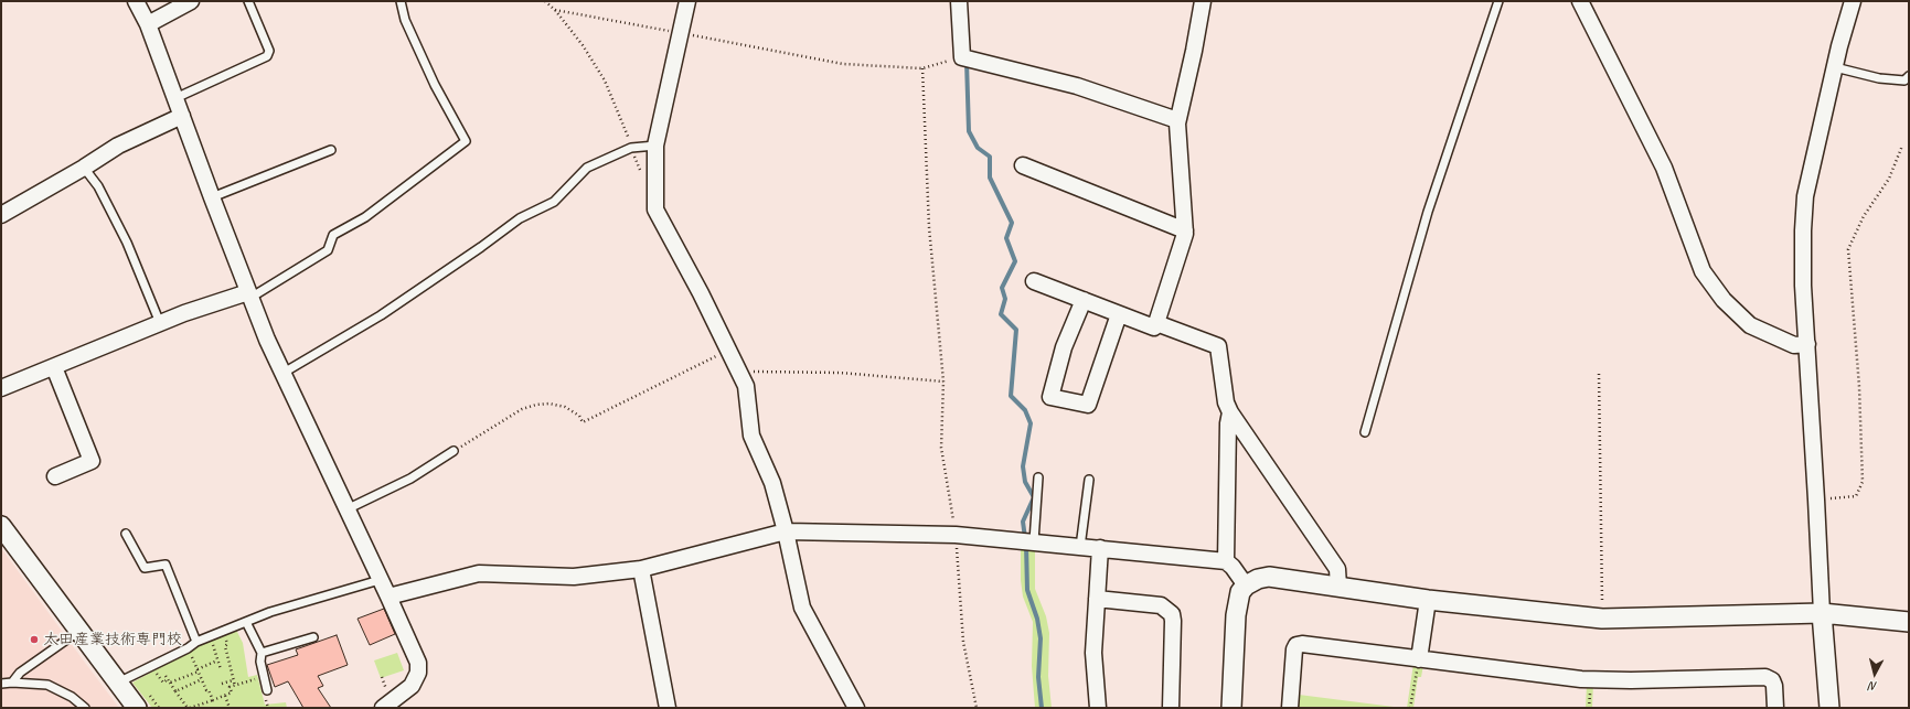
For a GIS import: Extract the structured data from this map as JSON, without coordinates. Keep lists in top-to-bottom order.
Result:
{
  "places": ["太田産業技術専門校"],
  "north": "bottom"
}
